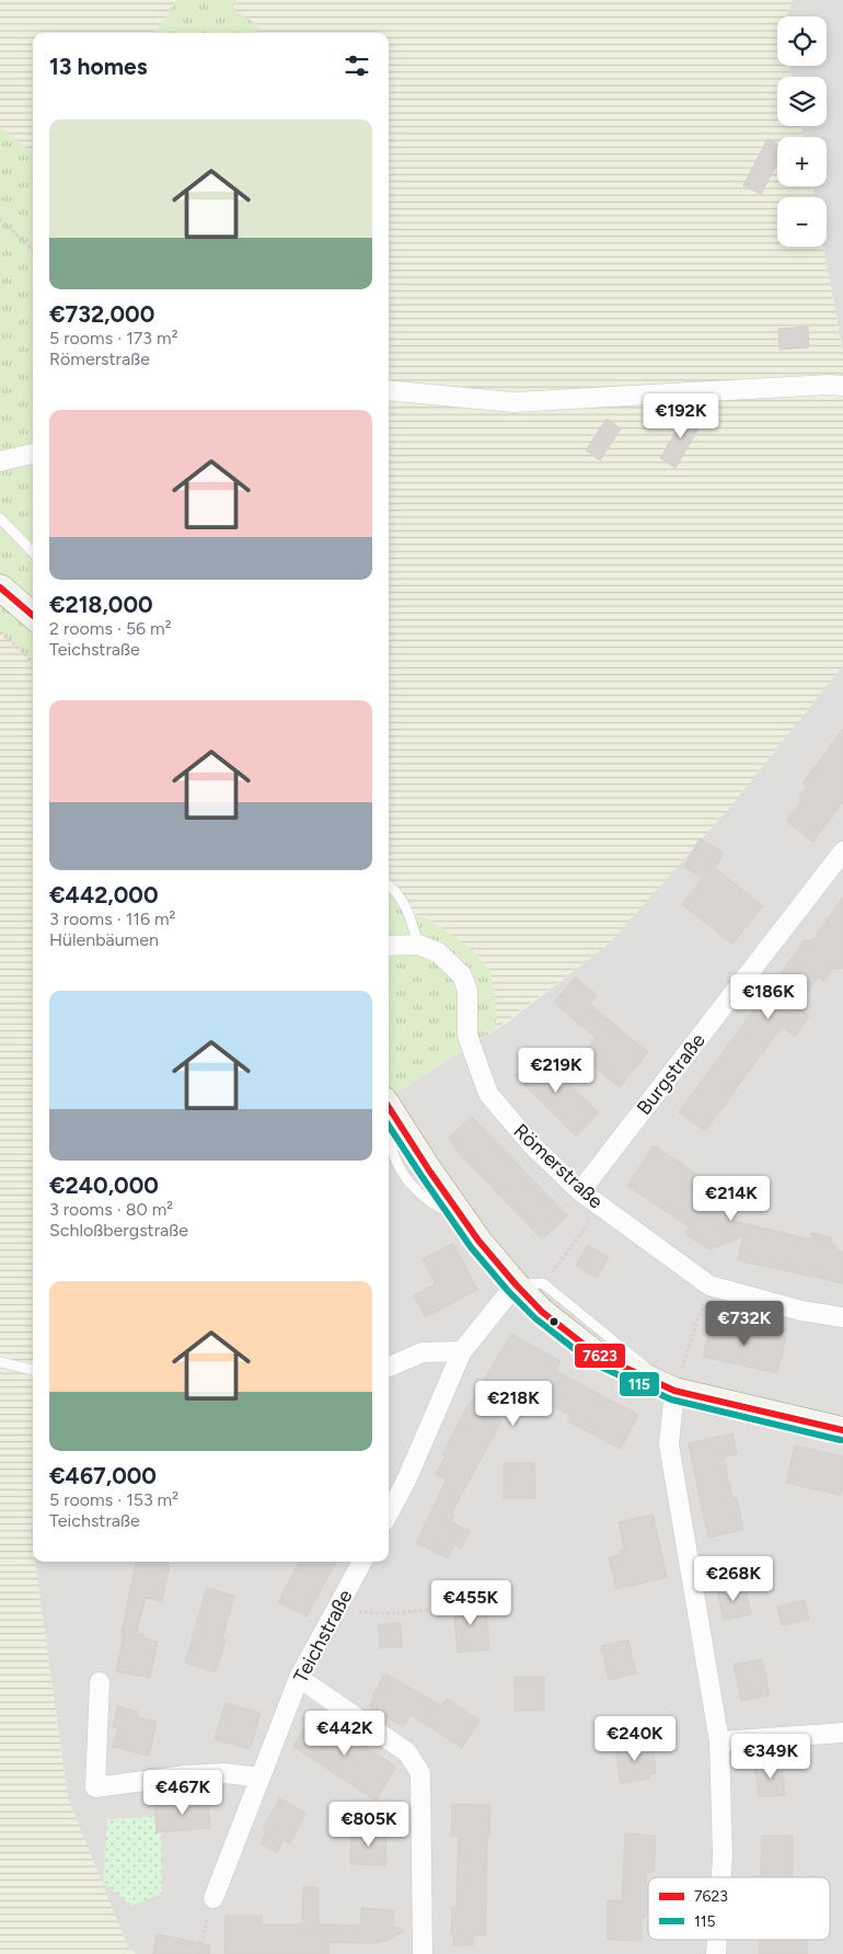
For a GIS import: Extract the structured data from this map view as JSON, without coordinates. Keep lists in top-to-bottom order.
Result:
{
  "streets": {
    "street": ["Burgstraße", "Römerstraße", "Teichstraße"]
  },
  "crossings": [
    ["Burgstraße", "Römerstraße"]
  ],
  "lines": ["transit line 7623", "transit line 115"],
  "legend": ["7623", "115"],
  "page": {
    "map_buttons": ["+", "−"],
    "heading": "13 homes",
    "list": [
      {
        "name": "€732,000",
        "note": "5 rooms · 173 m² · Römerstraße"
      },
      {
        "name": "€218,000",
        "note": "2 rooms · 56 m² · Teichstraße"
      },
      {
        "name": "€442,000",
        "note": "3 rooms · 116 m² · Hülenbäumen"
      },
      {
        "name": "€240,000",
        "note": "3 rooms · 80 m² · Schloßbergstraße"
      },
      {
        "name": "€467,000",
        "note": "5 rooms · 153 m² · Teichstraße"
      }
    ],
    "price": [
      "€192K",
      "€186K",
      "€219K",
      "€214K",
      "€732K",
      "€218K",
      "€268K",
      "€455K",
      "€442K",
      "€240K",
      "€349K",
      "€467K",
      "€805K"
    ]
  }
}
